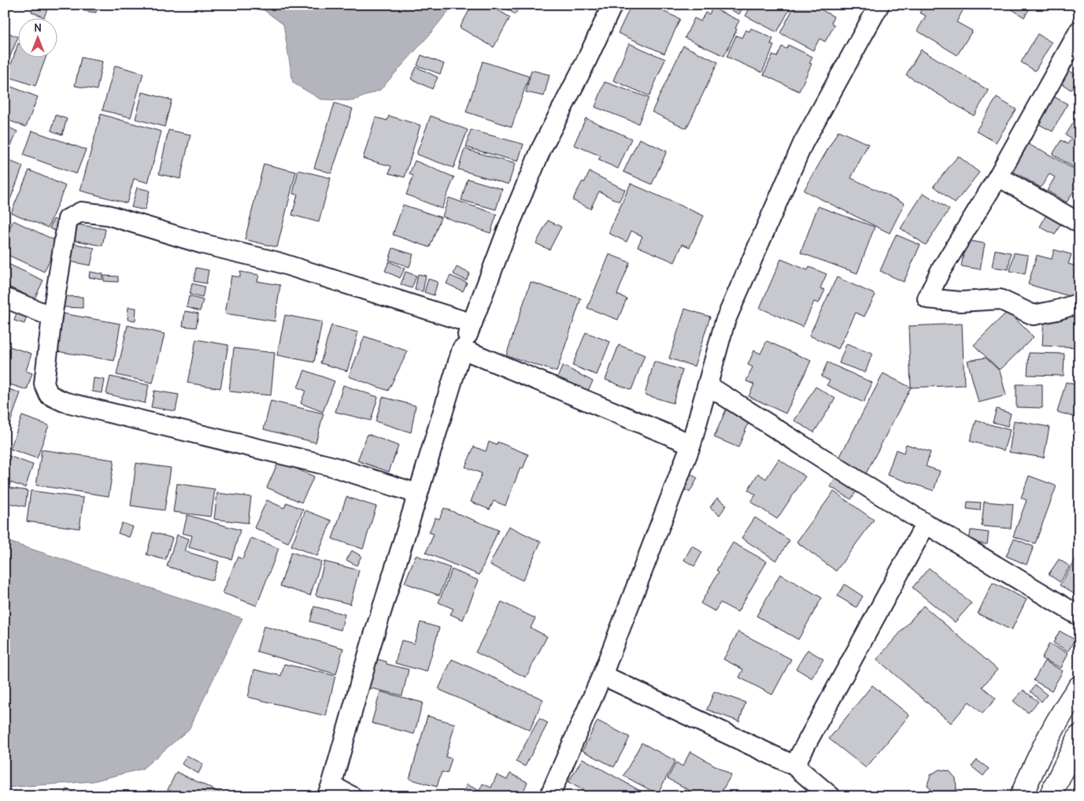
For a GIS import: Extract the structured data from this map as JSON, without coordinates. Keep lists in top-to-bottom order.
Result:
{
  "north": "top"
}
